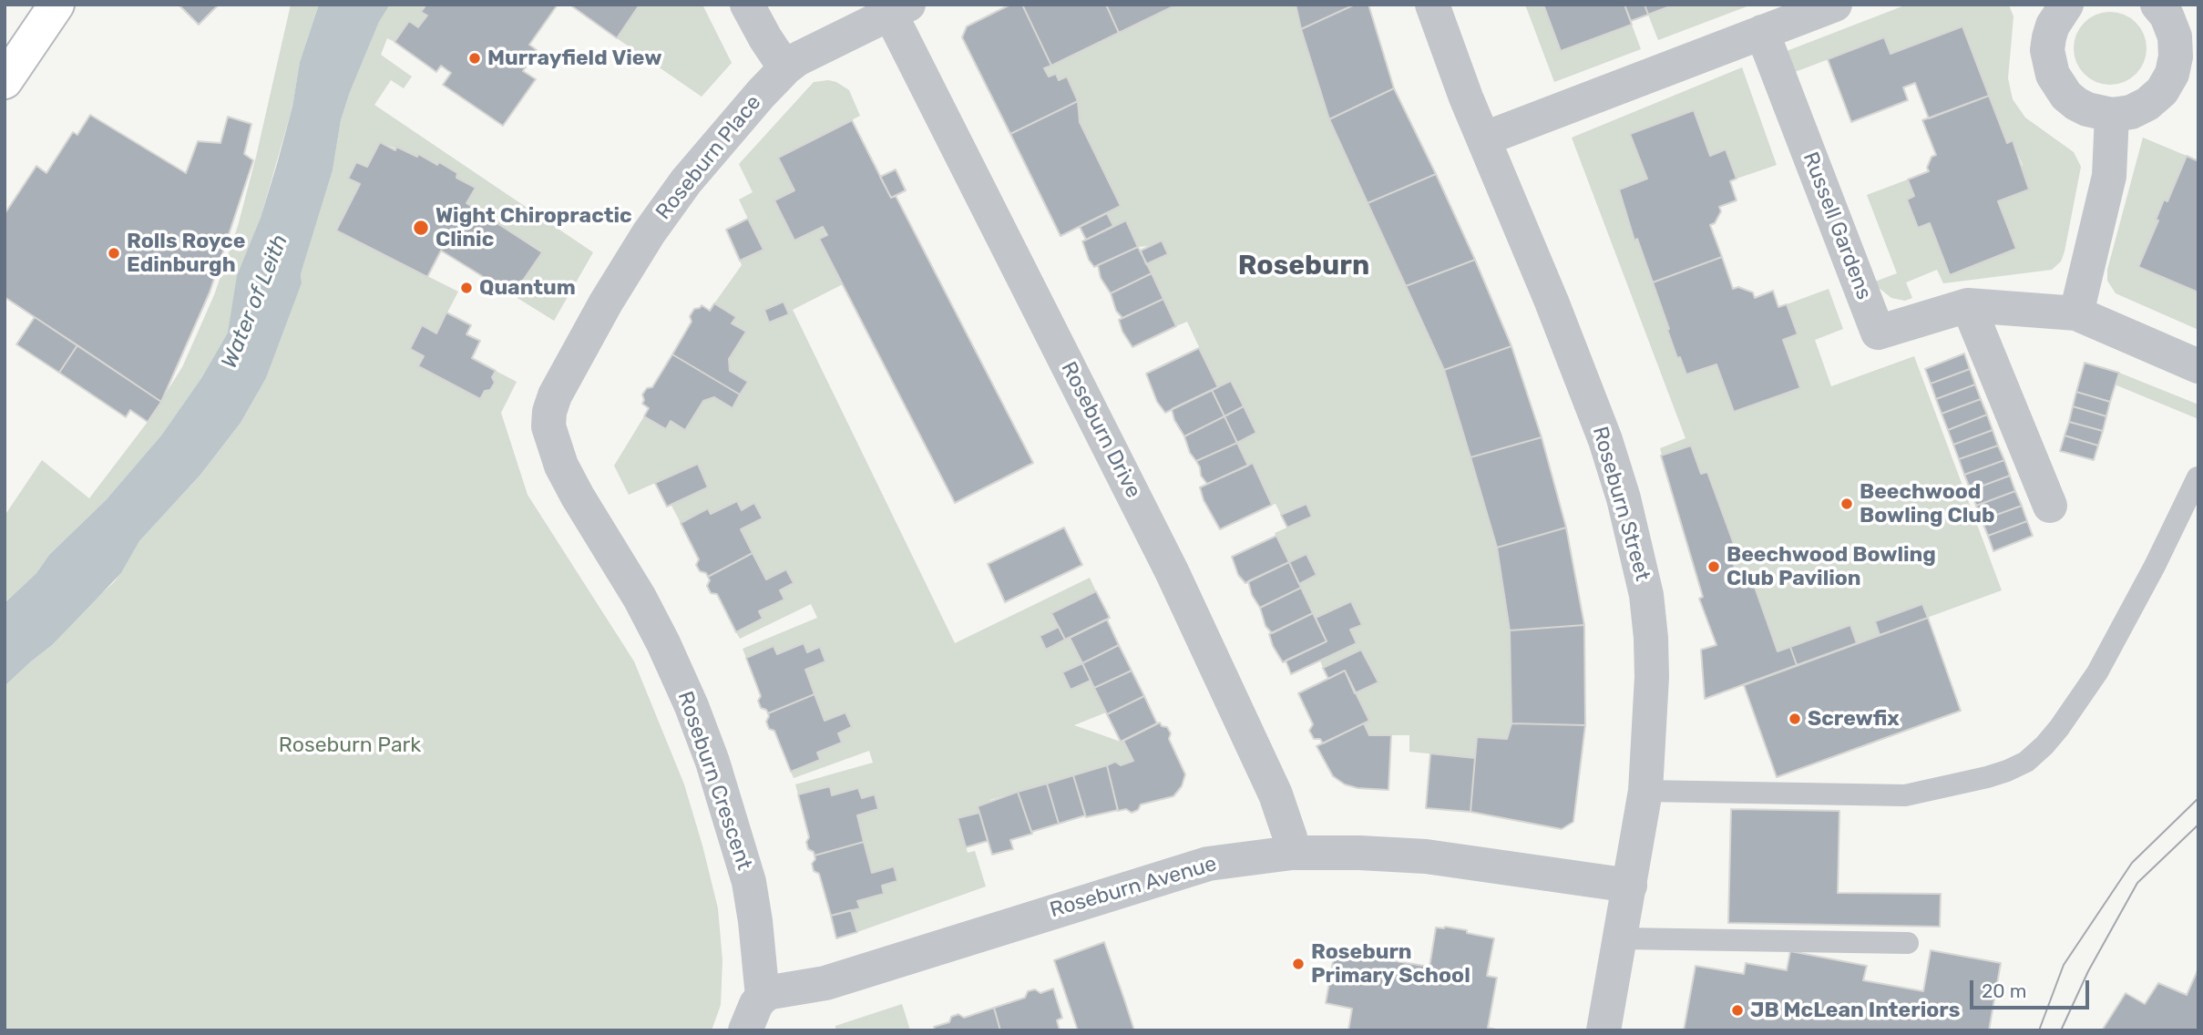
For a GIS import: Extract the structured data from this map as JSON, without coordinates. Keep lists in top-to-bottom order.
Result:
{
  "streets": {
    "street": [
      "Roseburn Place",
      "Russell Gardens",
      "Roseburn Drive",
      "Roseburn Street",
      "Roseburn Crescent",
      "Roseburn Avenue"
    ]
  },
  "crossings": [
    ["Roseburn Place", "Roseburn Drive"],
    ["Roseburn Place", "Roseburn Crescent"],
    ["Roseburn Drive", "Roseburn Avenue"],
    ["Roseburn Street", "Roseburn Avenue"],
    ["Roseburn Crescent", "Roseburn Avenue"]
  ],
  "districts": ["Roseburn"],
  "water": ["Water of Leith"],
  "parks": ["Roseburn Park"],
  "places": [
    "Murrayfield View",
    "Wight Chiropractic Clinic",
    "Rolls Royce Edinburgh",
    "Quantum",
    "Beechwood Bowling Club",
    "Beechwood Bowling Club Pavilion",
    "Screwfix",
    "Roseburn Primary School",
    "JB McLean Interiors"
  ],
  "scale_bar": "20 m"
}
